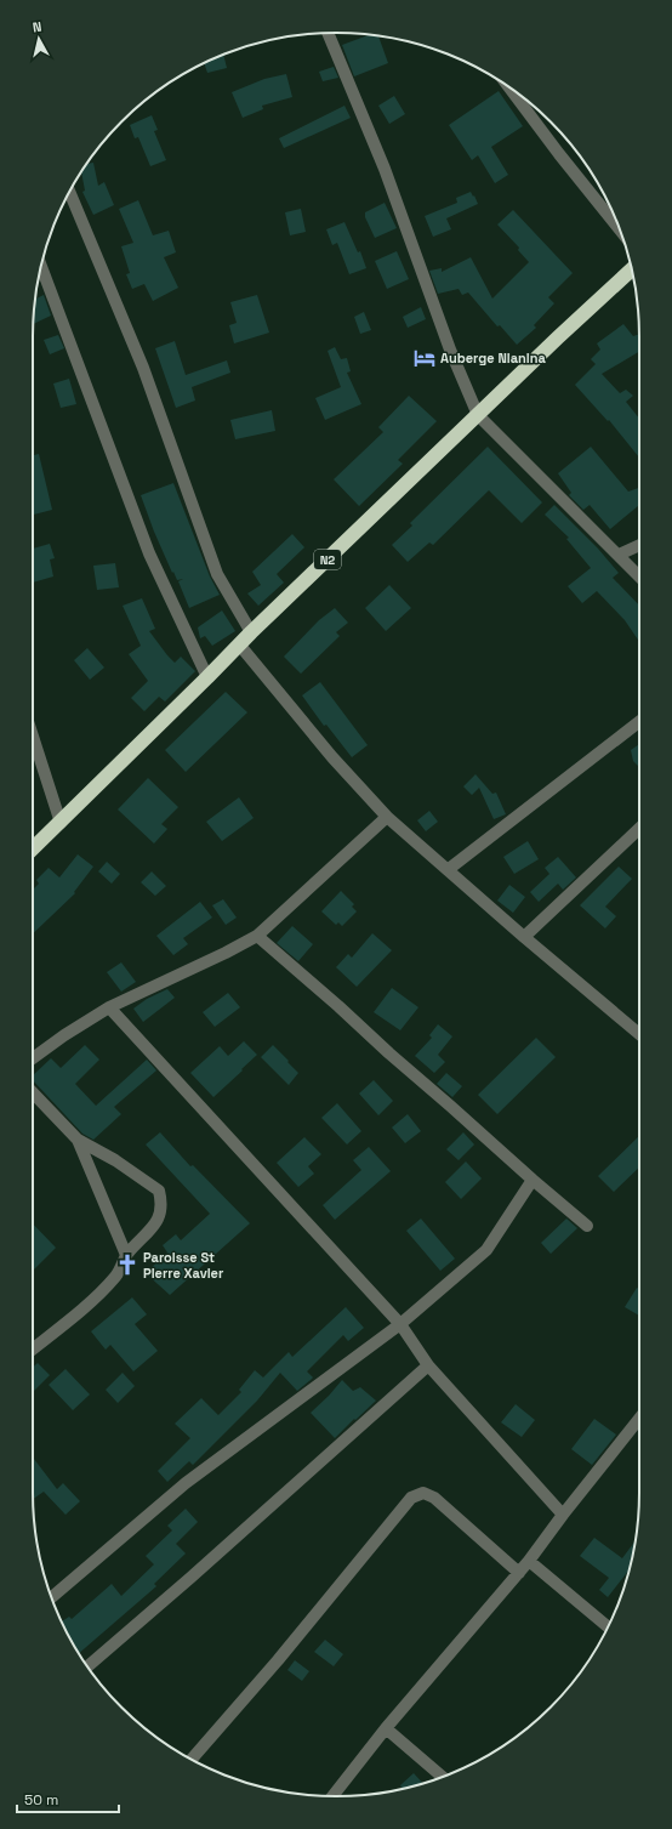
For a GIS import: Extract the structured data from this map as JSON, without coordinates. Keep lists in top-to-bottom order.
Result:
{
  "streets": {
    "highway": ["N2"]
  },
  "places": {
    "hotel": ["Auberge Nianina"],
    "church": ["Paroisse St Pierre Xavier"]
  },
  "scale_bar": "50 m",
  "north": "top"
}
